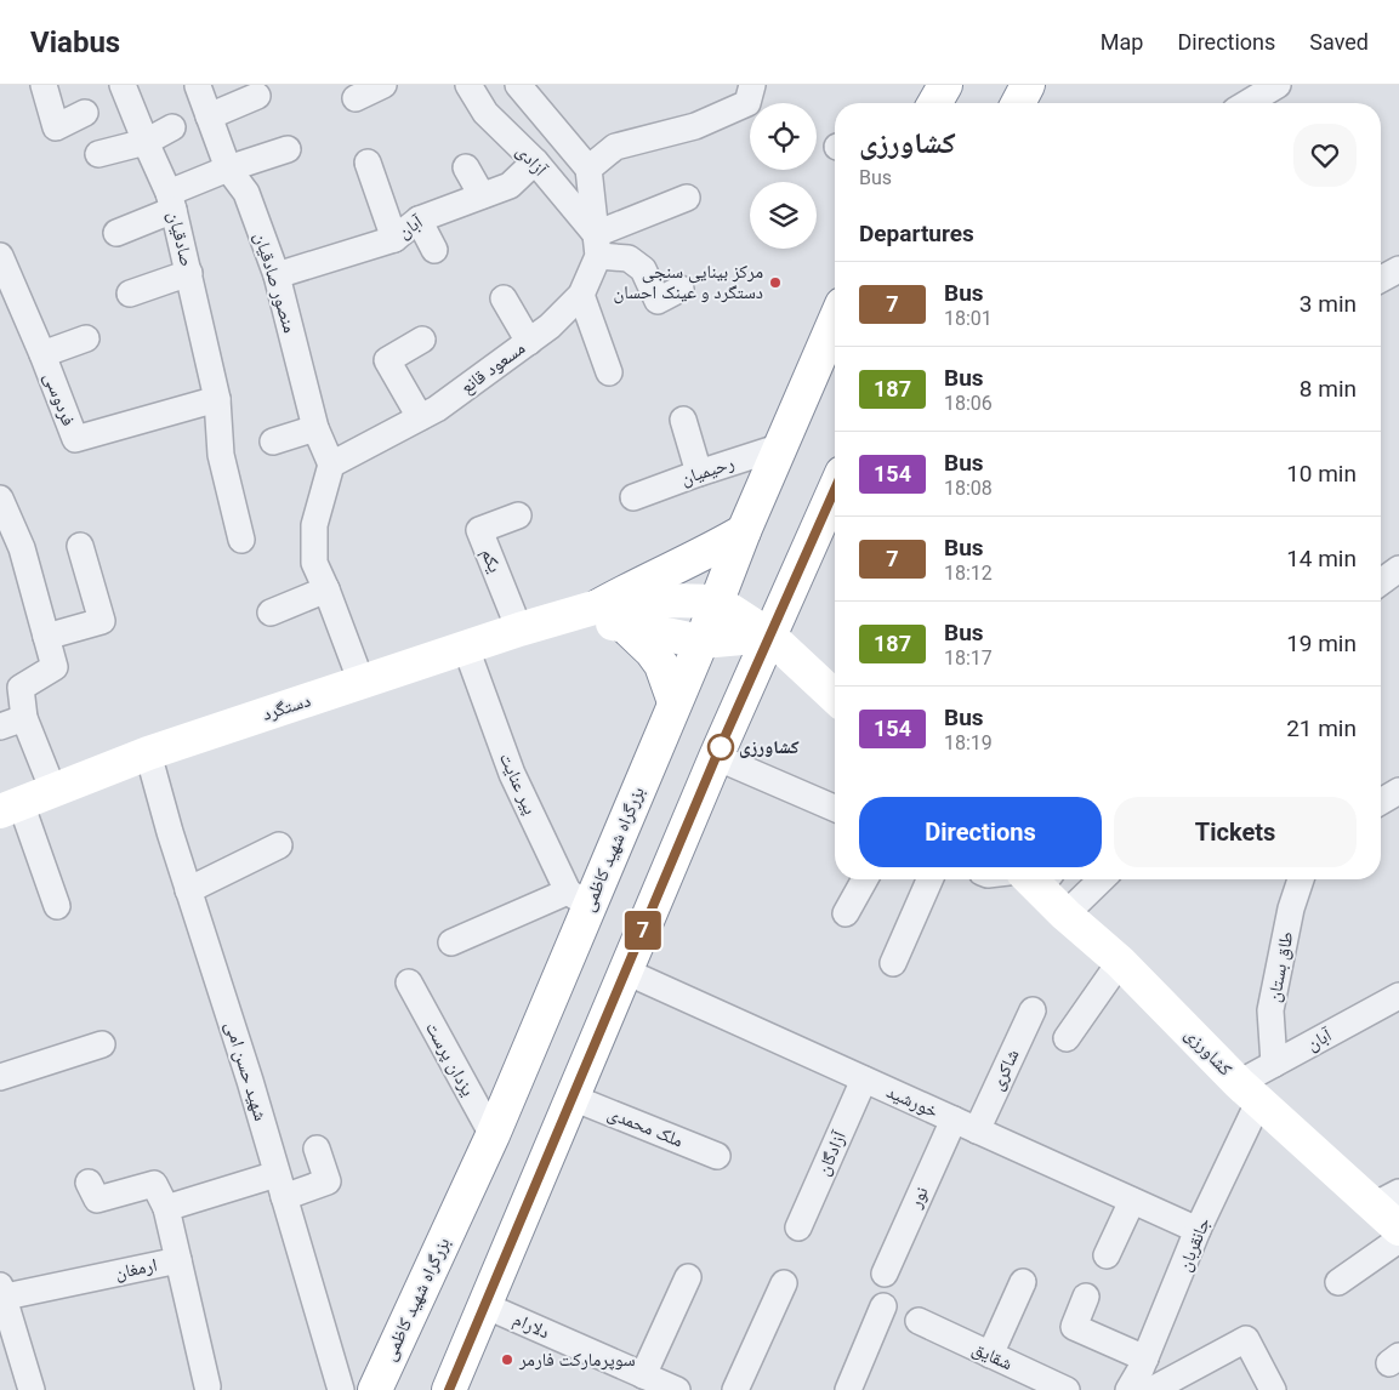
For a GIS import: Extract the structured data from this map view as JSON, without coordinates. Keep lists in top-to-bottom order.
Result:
{
  "streets": {
    "main road": ["دستگرد", "بزرگراه شهید کاظمی", "کشاورزی"],
    "street": [
      "آزادی",
      "آبان",
      "صادقیان",
      "منصور صادقیان",
      "مسعود قانع",
      "فردوسی",
      "رحیمیان",
      "یکم",
      "پیر عنایت",
      "طاق بستان",
      "یزدان پرست",
      "شاکری",
      "شهید حسن امی",
      "خورشید",
      "ملک محمدی",
      "آزادگان",
      "نور",
      "جانقربان",
      "ارمغان",
      "دلارام",
      "شقایق"
    ]
  },
  "crossings": [
    ["آزادی", "آبان"],
    ["آزادی", "مسعود قانع"],
    ["آبان", "منصور صادقیان"],
    ["آبان", "طاق بستان"],
    ["آبان", "کشاورزی"],
    ["آبان", "جانقربان"],
    ["صادقیان", "فردوسی"],
    ["منصور صادقیان", "مسعود قانع"],
    ["رحیمیان", "بزرگراه شهید کاظمی"],
    ["یکم", "دستگرد"],
    ["دستگرد", "پیر عنایت"],
    ["دستگرد", "بزرگراه شهید کاظمی"],
    ["دستگرد", "شهید حسن امی"],
    ["پیر عنایت", "بزرگراه شهید کاظمی"],
    ["بزرگراه شهید کاظمی", "یزدان پرست"],
    ["کشاورزی", "جانقربان"],
    ["شاکری", "خورشید"],
    ["خورشید", "آزادگان"],
    ["خورشید", "نور"],
    ["خورشید", "جانقربان"]
  ],
  "places": ["مرکز بینایی سنجی دستگرد و عینک احسان", "کشاورزی", "سوپرمارکت فارمر"],
  "lines": ["bus line 7"],
  "page": {
    "header": "Viabus",
    "nav": ["Map", "Directions", "Saved"],
    "on_map": "7",
    "heading": [
      ["کشاورزی", "Bus"],
      "Departures"
    ],
    "list": [
      {
        "mark": "7",
        "name": "Bus",
        "note": "18:01",
        "value": "3 min"
      },
      {
        "mark": "187",
        "name": "Bus",
        "note": "18:06",
        "value": "8 min"
      },
      {
        "mark": "154",
        "name": "Bus",
        "note": "18:08",
        "value": "10 min"
      },
      {
        "mark": "7",
        "name": "Bus",
        "note": "18:12",
        "value": "14 min"
      },
      {
        "mark": "187",
        "name": "Bus",
        "note": "18:17",
        "value": "19 min"
      },
      {
        "mark": "154",
        "name": "Bus",
        "note": "18:19",
        "value": "21 min"
      }
    ],
    "buttons": ["Directions", "Tickets"]
  }
}
